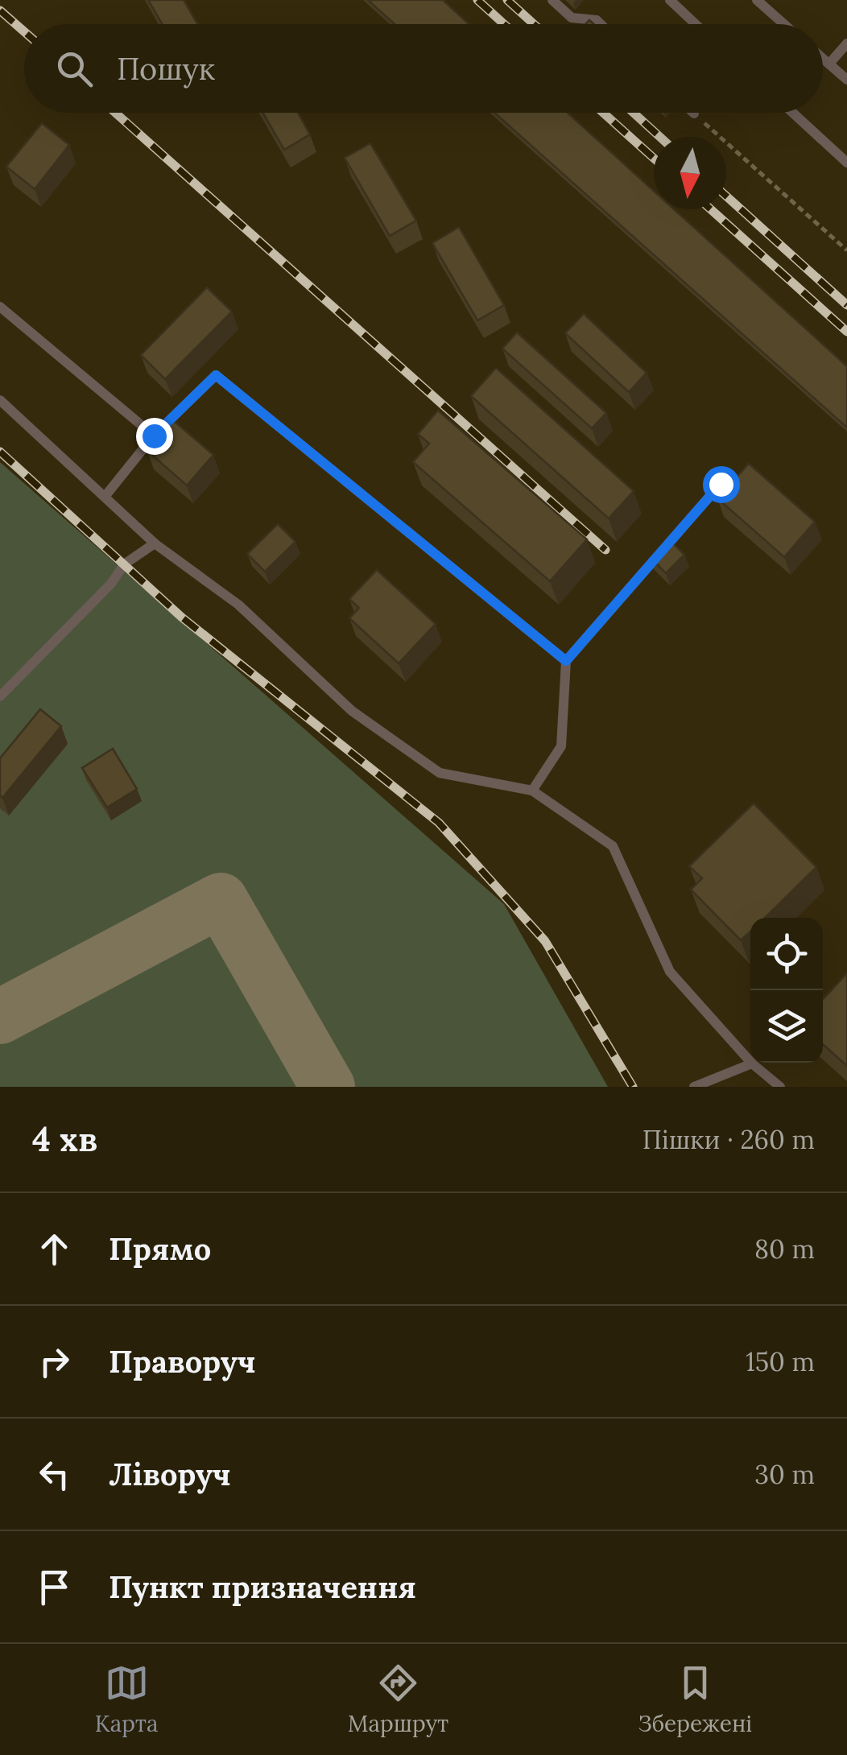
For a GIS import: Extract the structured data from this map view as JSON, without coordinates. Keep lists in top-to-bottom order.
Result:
{
  "north": "bottom",
  "page": {
    "search": "Пошук",
    "heading": ["4 хв", "Пішки · 260 m"],
    "list": [
      ["Прямо", "80 m"],
      ["Праворуч", "150 m"],
      ["Ліворуч", "30 m"],
      "Пункт призначення"
    ],
    "nav": ["Карта", "Маршрут", "Збережені"]
  }
}
